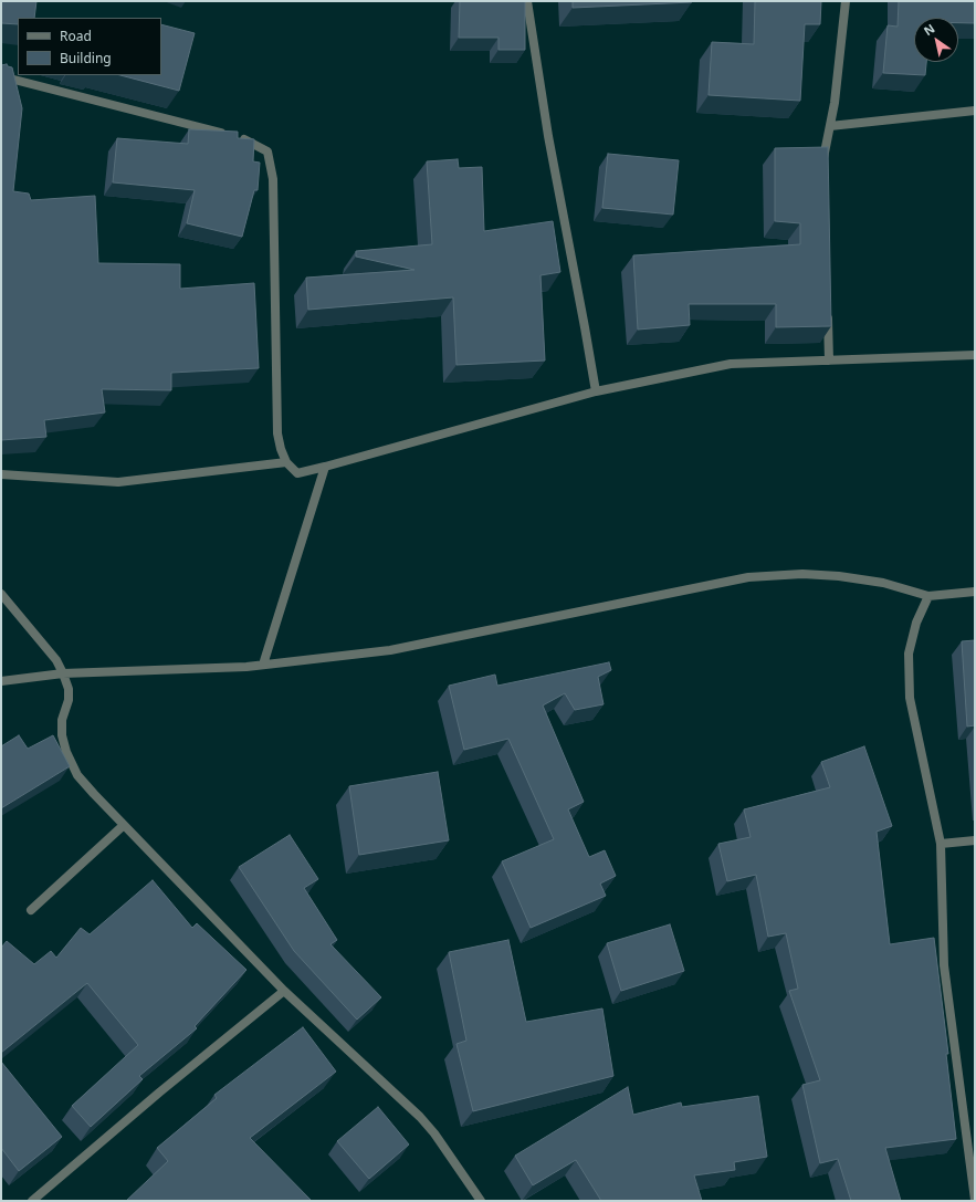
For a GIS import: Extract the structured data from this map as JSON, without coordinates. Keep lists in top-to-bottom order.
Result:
{
  "legend": ["Road", "Building"],
  "north": "top left"
}
